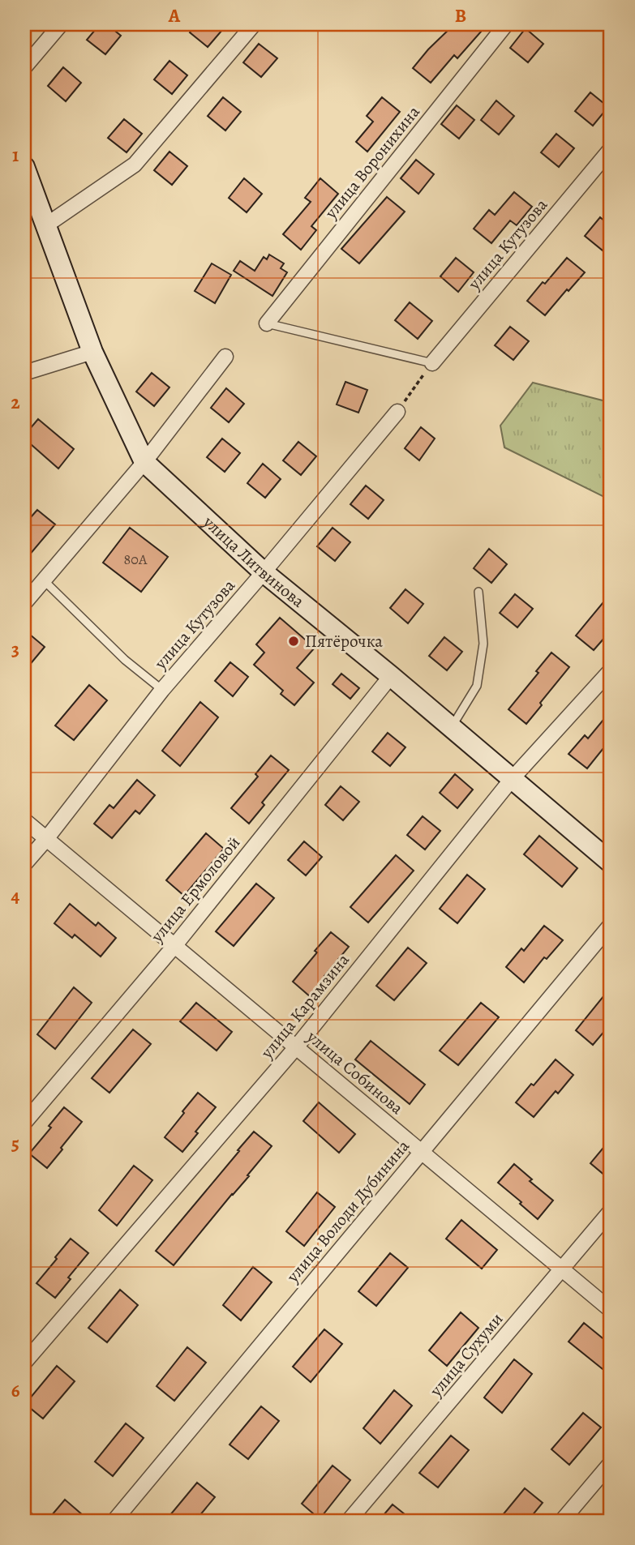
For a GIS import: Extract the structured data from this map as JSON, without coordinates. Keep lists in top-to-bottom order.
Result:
{
  "streets": {
    "street": [
      "улица Воронихина",
      "улица Кутузова",
      "улица Литвинова",
      "улица Ермоловой",
      "улица Карамзина",
      "улица Собинова",
      "улица Володи Дубинина",
      "улица Сухуми"
    ]
  },
  "crossings": [
    ["улица Кутузова", "улица Литвинова"],
    ["улица Кутузова", "улица Собинова"],
    ["улица Литвинова", "улица Ермоловой"],
    ["улица Литвинова", "улица Карамзина"],
    ["улица Ермоловой", "улица Собинова"],
    ["улица Карамзина", "улица Собинова"],
    ["улица Собинова", "улица Володи Дубинина"],
    ["улица Собинова", "улица Сухуми"]
  ],
  "places": ["Пятёрочка"],
  "house_numbers": ["80А"],
  "grid": {
    "columns": ["A", "B"],
    "rows": [
      "1",
      "2",
      "3",
      "4",
      "5",
      "6"
    ]
  }
}
